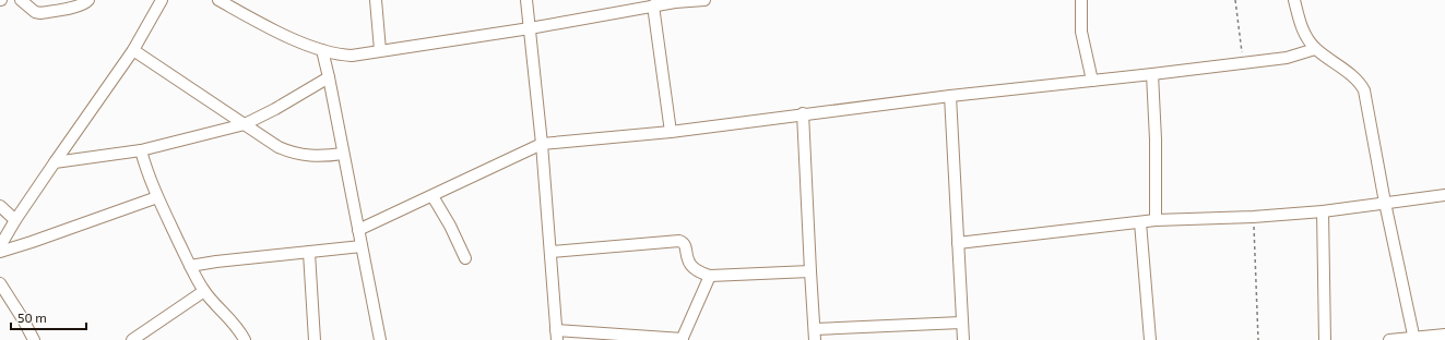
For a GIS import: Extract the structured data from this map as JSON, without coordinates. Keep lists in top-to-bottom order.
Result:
{
  "scale_bar": "50 m"
}
